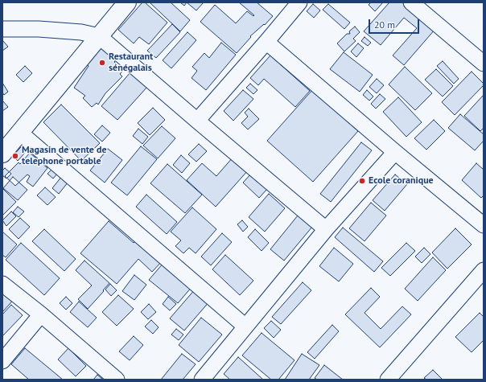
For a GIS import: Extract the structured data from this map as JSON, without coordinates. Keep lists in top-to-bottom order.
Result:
{
  "places": ["Restaurant sénégalais", "Magasin de vente de telephone portable", "Ecole coranique"],
  "scale_bar": "20 m"
}
